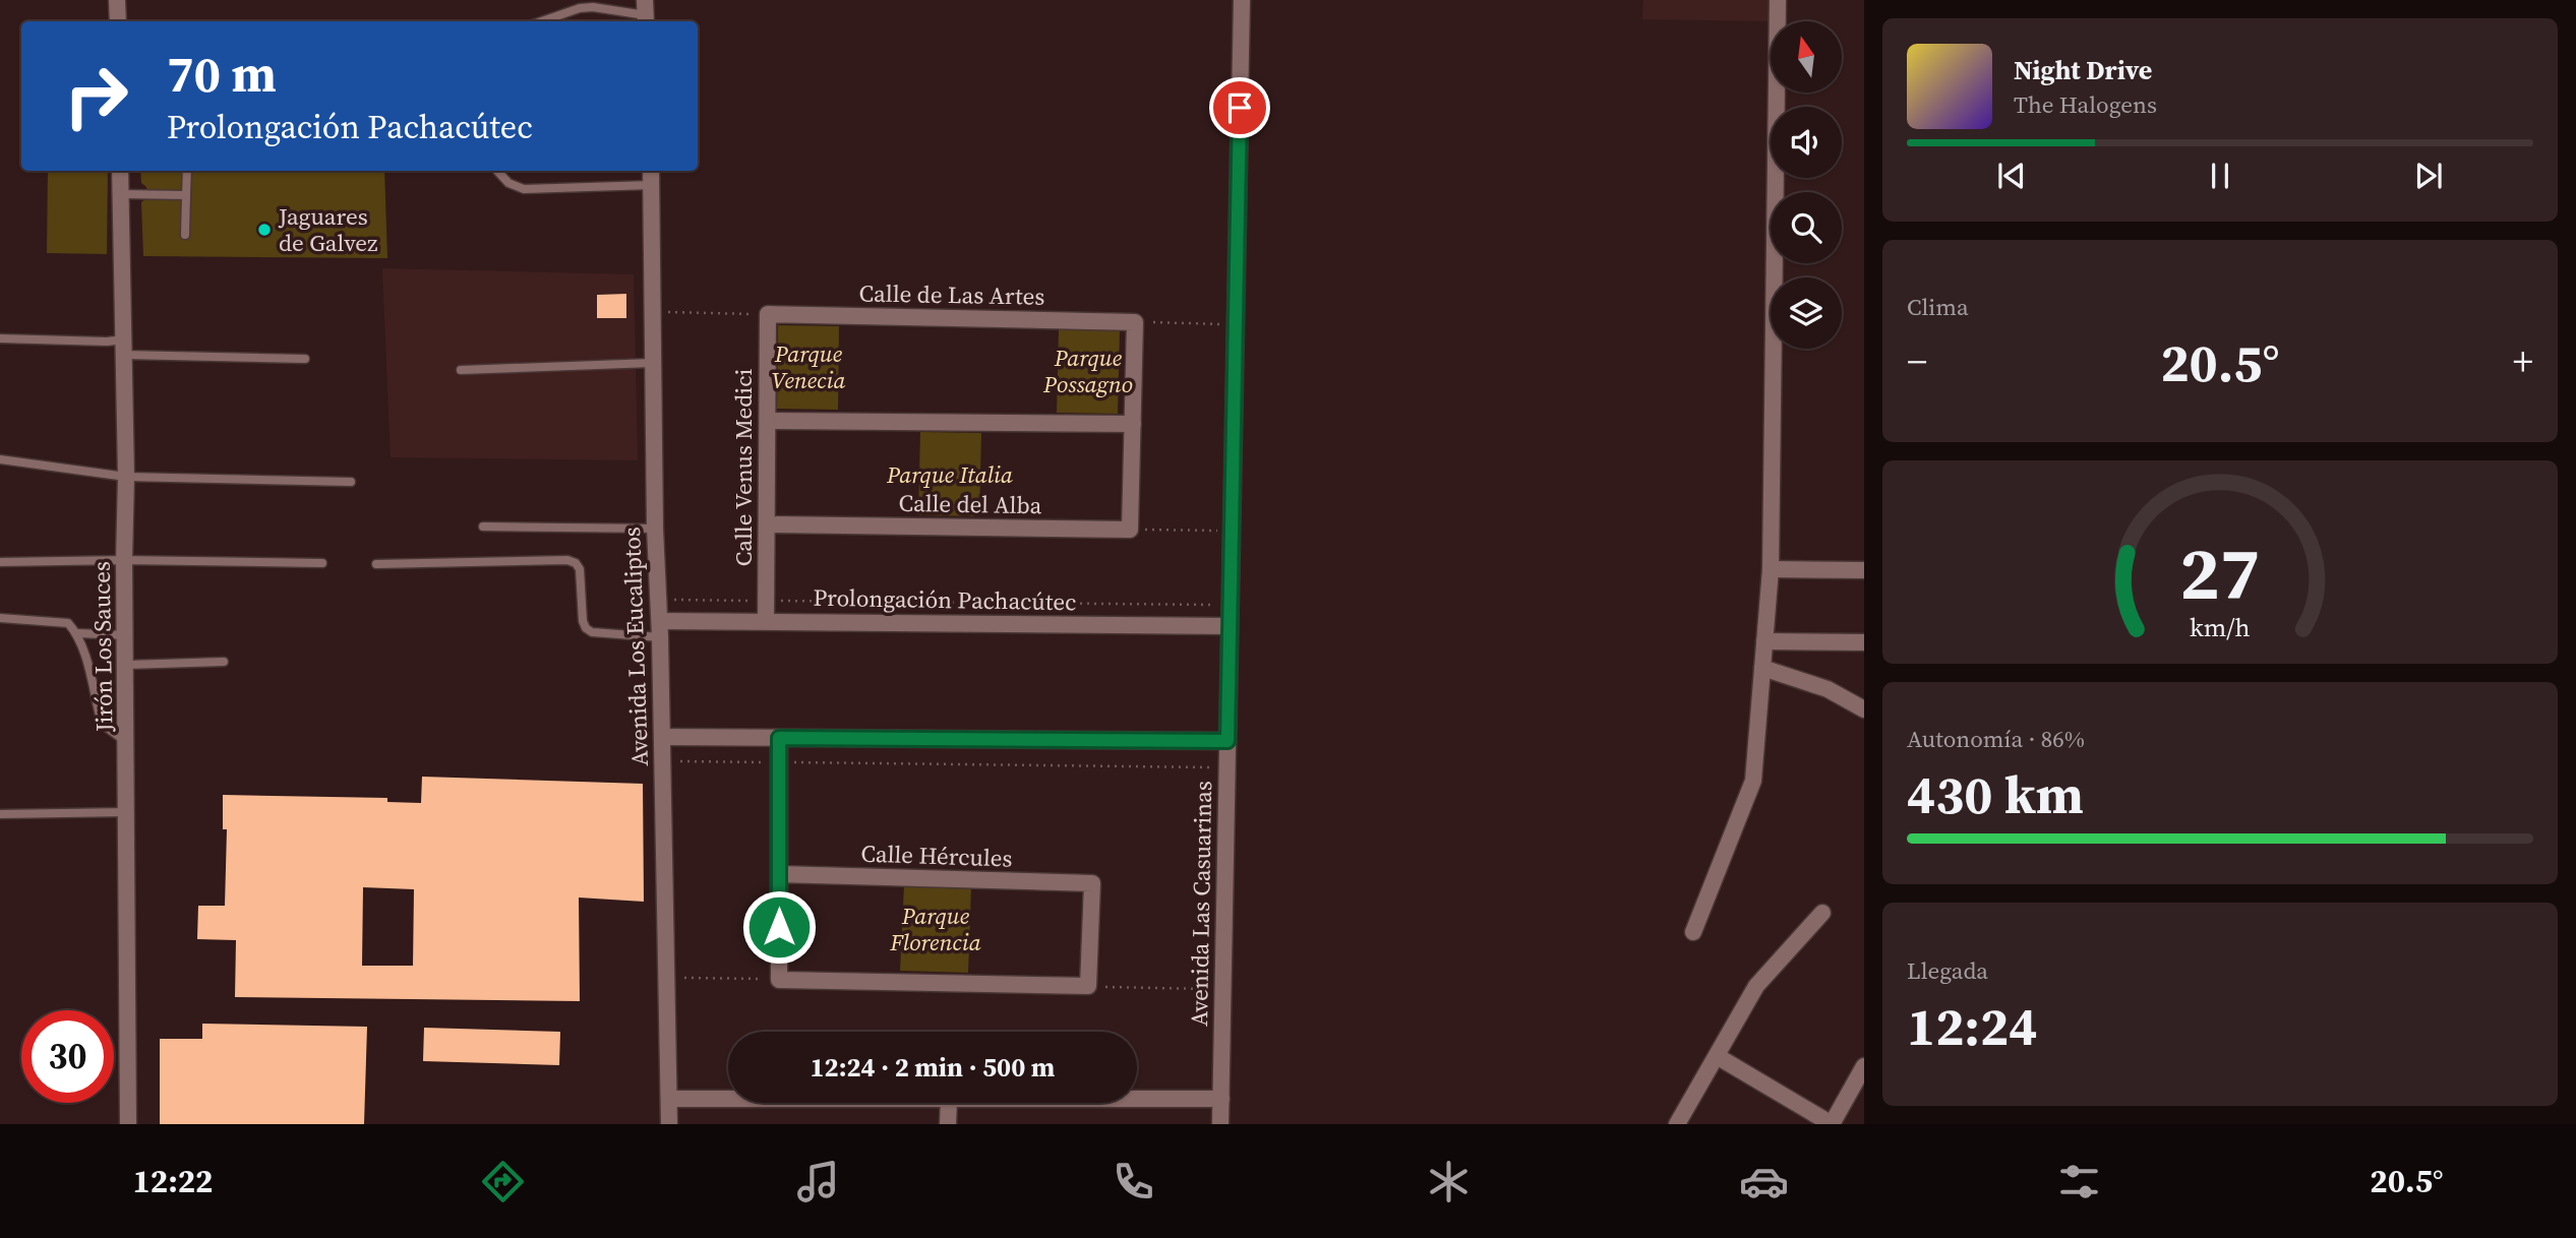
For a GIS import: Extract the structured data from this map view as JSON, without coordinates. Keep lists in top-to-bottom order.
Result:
{
  "streets": {
    "street": [
      "Calle de Las Artes",
      "Calle Venus Medici",
      "Calle del Alba",
      "Prolongación Pachacútec",
      "Jirón Los Sauces",
      "Avenida Los Eucaliptos",
      "Calle Hércules",
      "Avenida Las Casuarinas"
    ]
  },
  "crossings": [
    ["Calle de Las Artes", "Calle Venus Medici"],
    ["Calle Venus Medici", "Calle del Alba"],
    ["Calle Venus Medici", "Prolongación Pachacútec"],
    ["Prolongación Pachacútec", "Avenida Los Eucaliptos"],
    ["Prolongación Pachacútec", "Avenida Las Casuarinas"]
  ],
  "parks": [
    "Parque Venecia",
    "Parque Possagno",
    "Parque Italia",
    "Parque Florencia"
  ],
  "places": ["Jaguares de Galvez"],
  "north": "top",
  "page": {
    "turn": ["70 m", "Prolongación Pachacútec"],
    "song": ["Night Drive", "The Halogens"],
    "tile": [
      "Clima",
      ["Autonomía · 86%", "430 km"],
      ["Llegada", "12:24"]
    ],
    "heat": ["−", "20.5°", "+"],
    "limit": "30",
    "trip": "12:24 · 2 min · 500 m",
    "tabs": ["12:22", "20.5°"],
    "gauge": ["27", "km/h"]
  }
}
